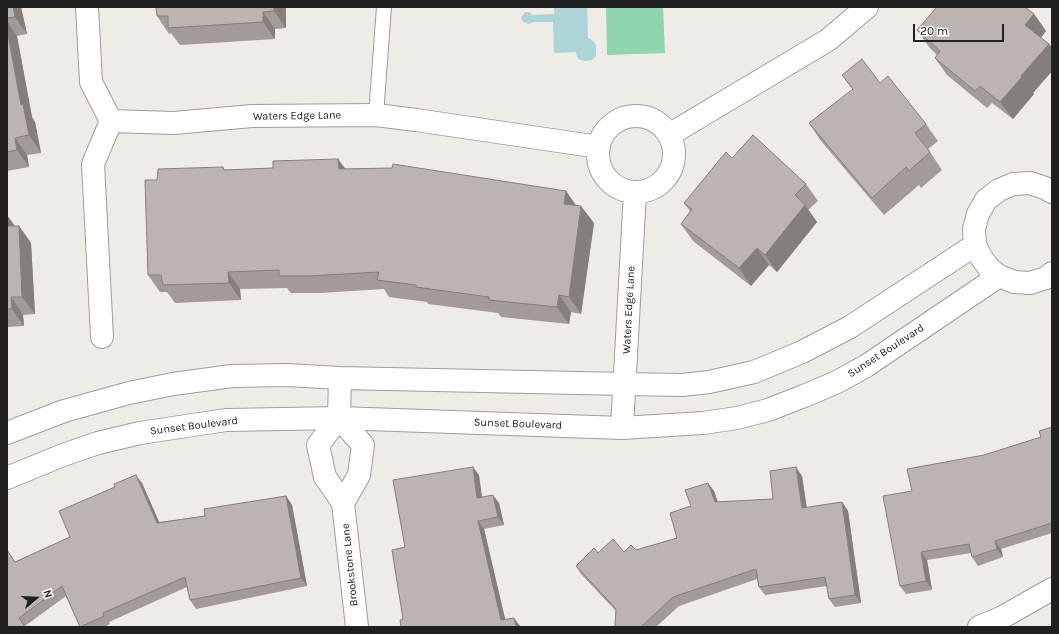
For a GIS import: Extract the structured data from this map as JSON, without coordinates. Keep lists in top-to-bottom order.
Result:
{
  "streets": {
    "street": ["Waters Edge Lane", "Sunset Boulevard", "Brookstone Lane"]
  },
  "crossings": [
    ["Waters Edge Lane", "Sunset Boulevard"],
    ["Sunset Boulevard", "Brookstone Lane"]
  ],
  "scale_bar": "20 m",
  "north": "right"
}
